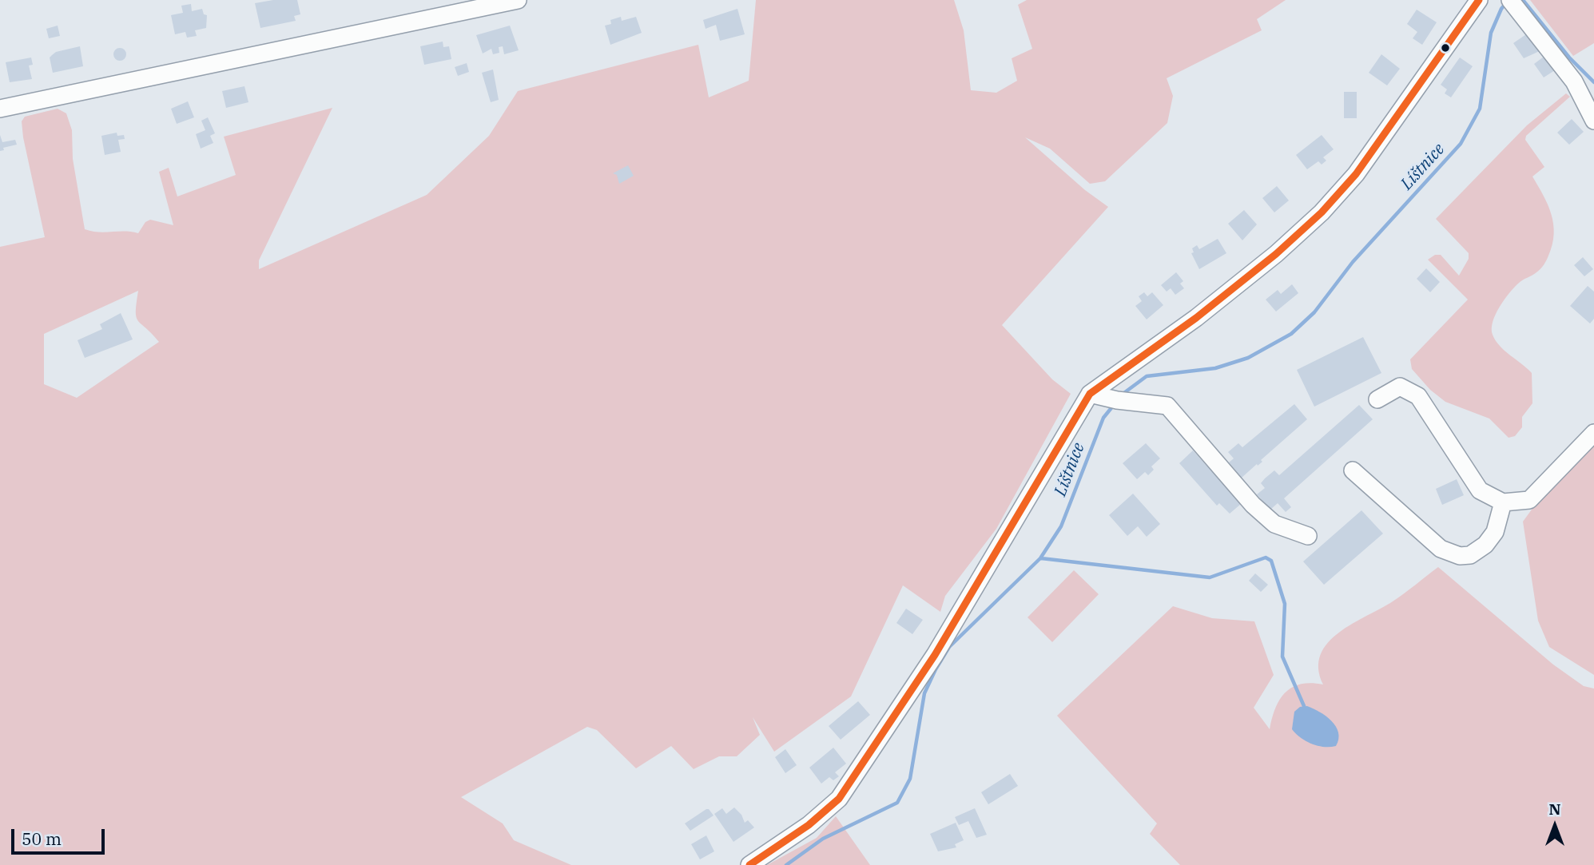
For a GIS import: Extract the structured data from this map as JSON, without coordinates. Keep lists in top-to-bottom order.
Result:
{
  "water": ["Líštnice"],
  "scale_bar": "50 m",
  "north": "top"
}
